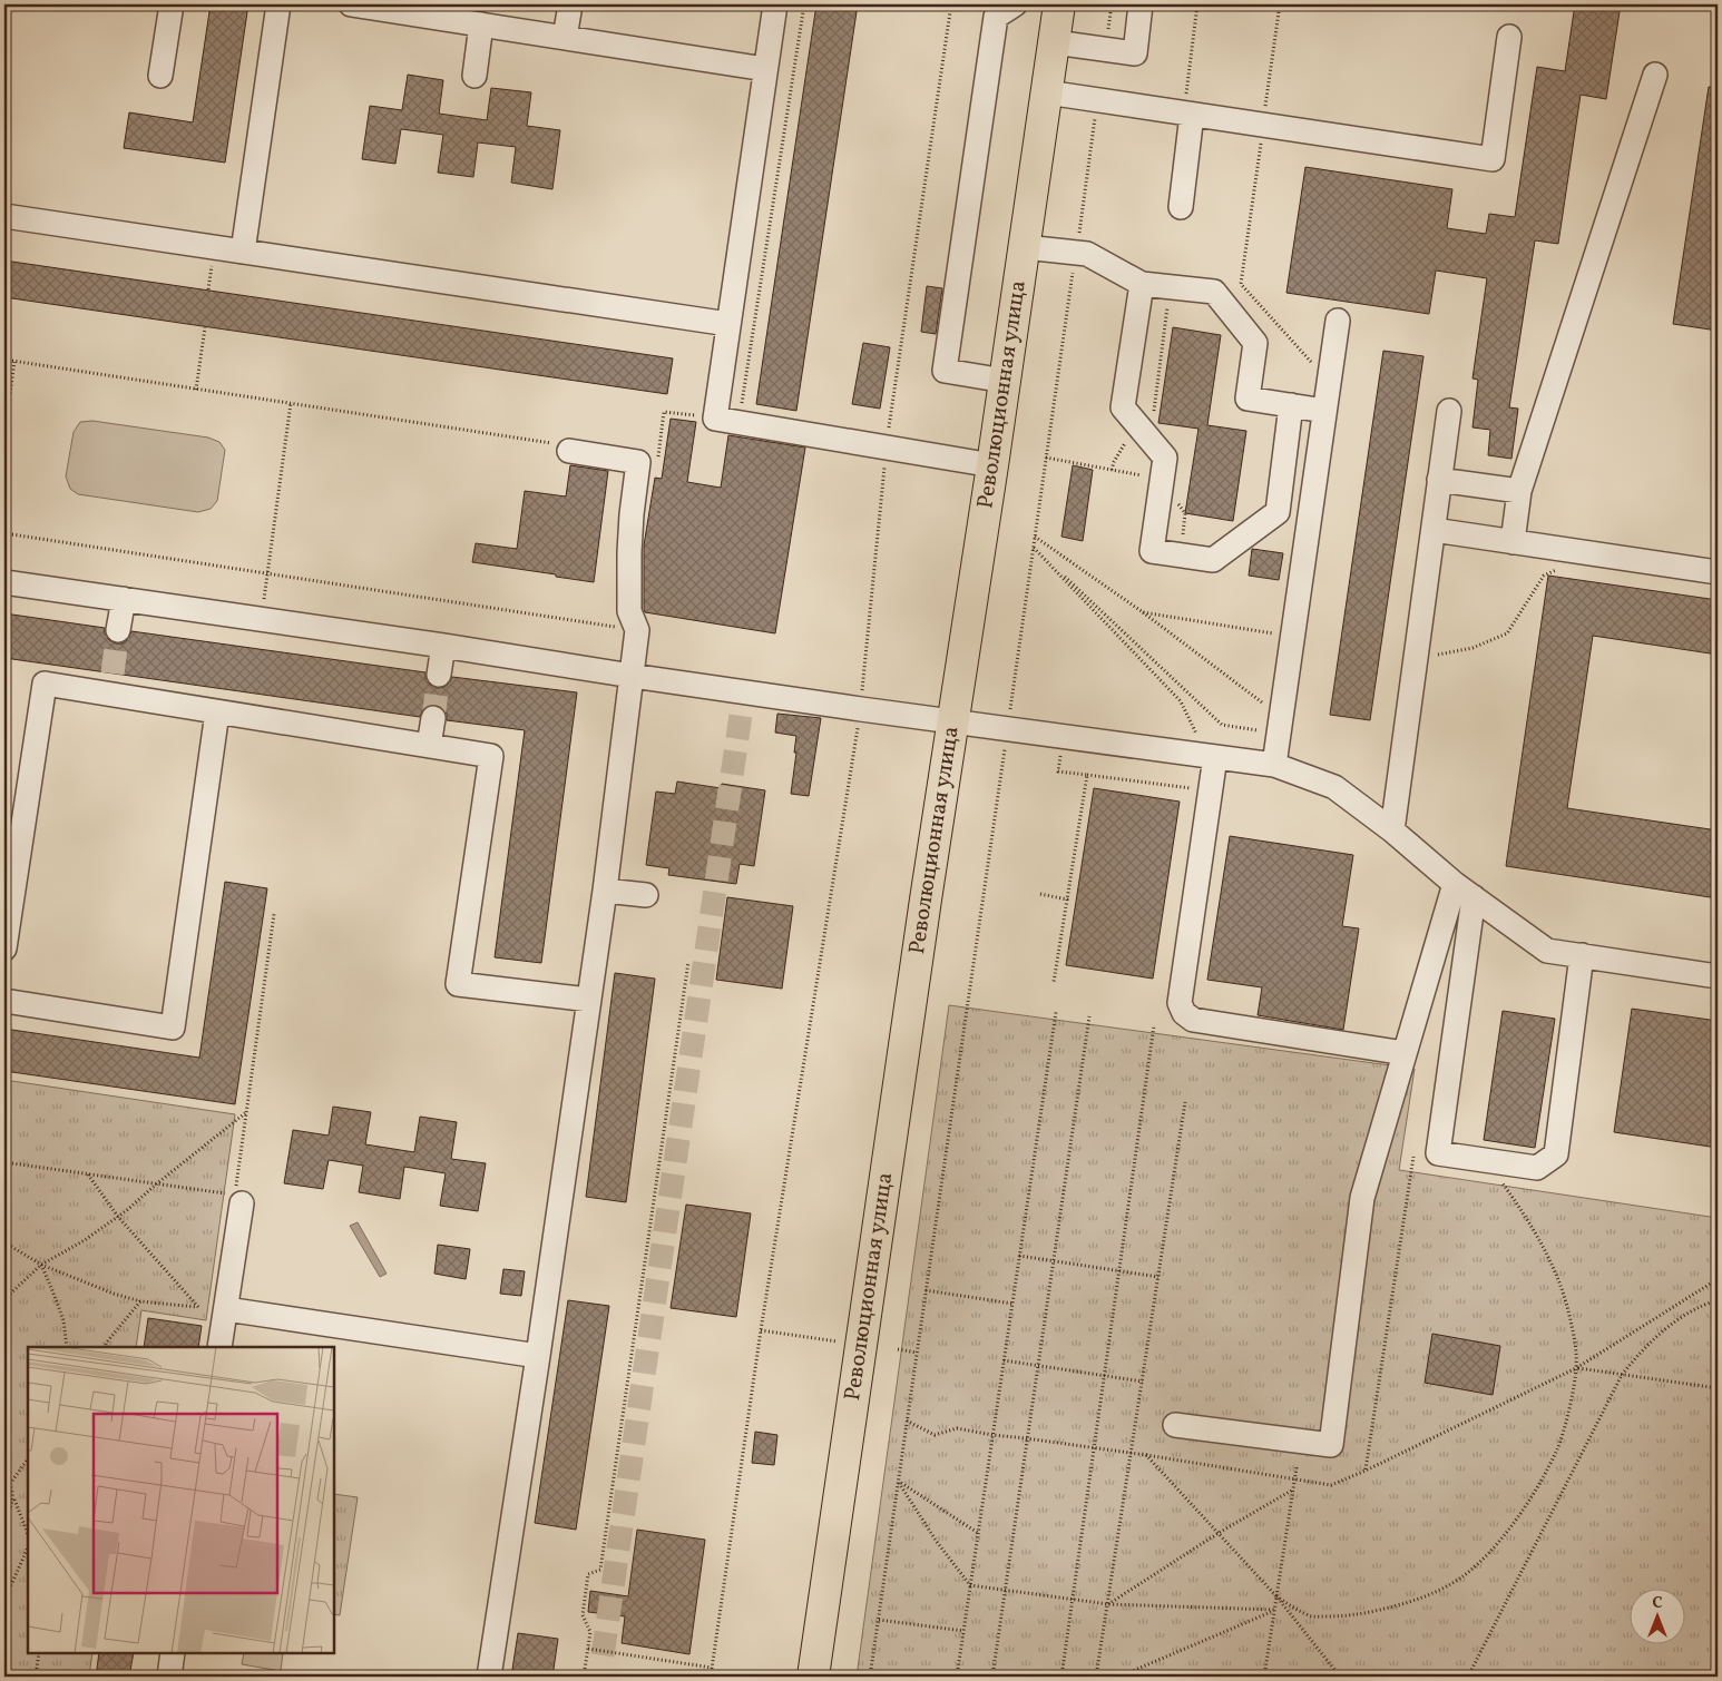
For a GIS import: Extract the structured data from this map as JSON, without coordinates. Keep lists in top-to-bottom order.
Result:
{
  "streets": {
    "main road": ["Революционная улица"]
  },
  "north": "top"
}
